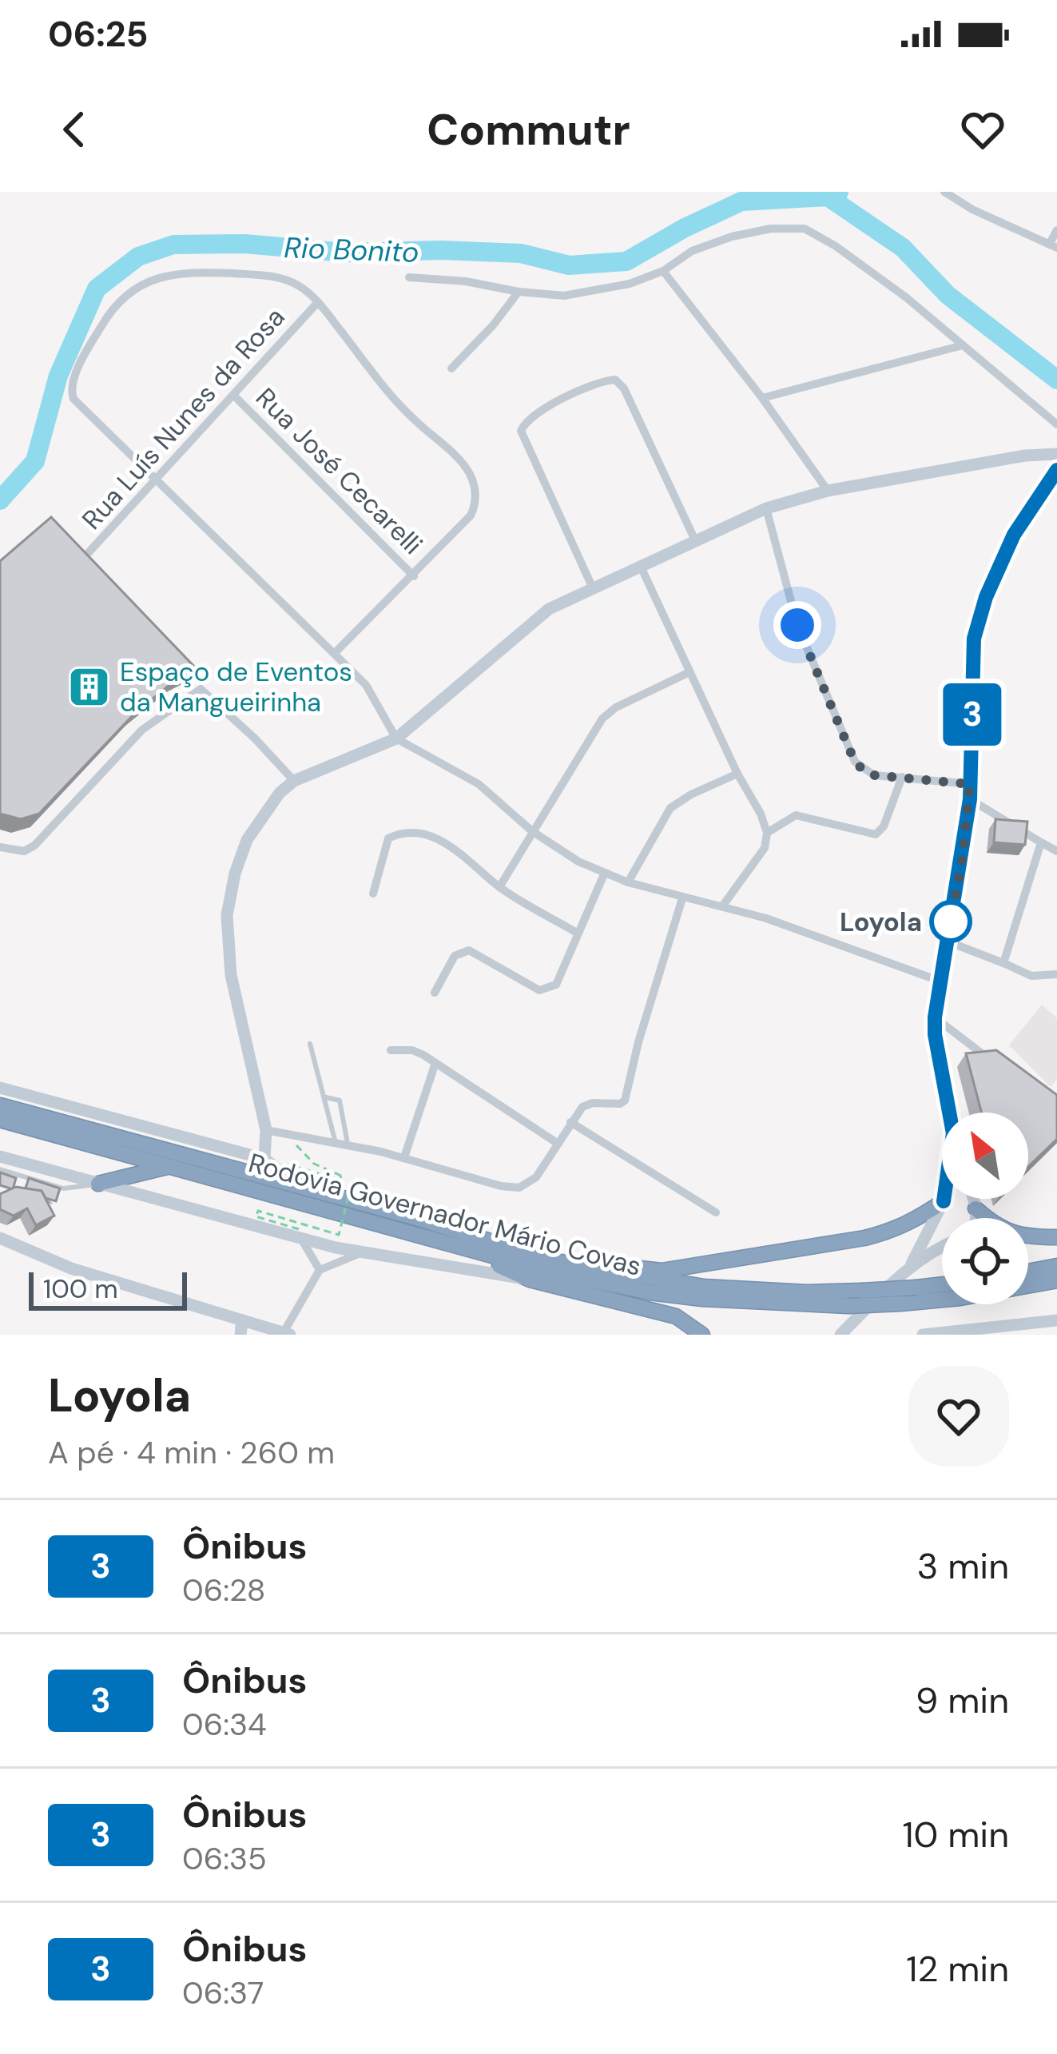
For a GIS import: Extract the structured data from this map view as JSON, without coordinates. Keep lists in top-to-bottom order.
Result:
{
  "streets": {
    "highway": ["Rodovia Governador Mário Covas"],
    "street": ["Rua Luís Nunes da Rosa", "Rua José Cecarelli"]
  },
  "crossings": [
    ["Rua Luís Nunes da Rosa", "Rua José Cecarelli"]
  ],
  "water": ["Rio Bonito"],
  "places": {
    "building": ["Espaço de Eventos da Mangueirinha"],
    "other": ["Loyola"]
  },
  "lines": ["bus line 3"],
  "scale_bar": "100 m",
  "north": "top left",
  "page": {
    "status": "06:25",
    "header": "Commutr",
    "on_map": "3",
    "scale": "100 m",
    "heading": ["Loyola", "A pé · 4 min · 260 m"],
    "list": [
      {
        "mark": "3",
        "name": "Ônibus",
        "note": "06:28",
        "value": "3 min"
      },
      {
        "mark": "3",
        "name": "Ônibus",
        "note": "06:34",
        "value": "9 min"
      },
      {
        "mark": "3",
        "name": "Ônibus",
        "note": "06:35",
        "value": "10 min"
      },
      {
        "mark": "3",
        "name": "Ônibus",
        "note": "06:37",
        "value": "12 min"
      }
    ]
  }
}
